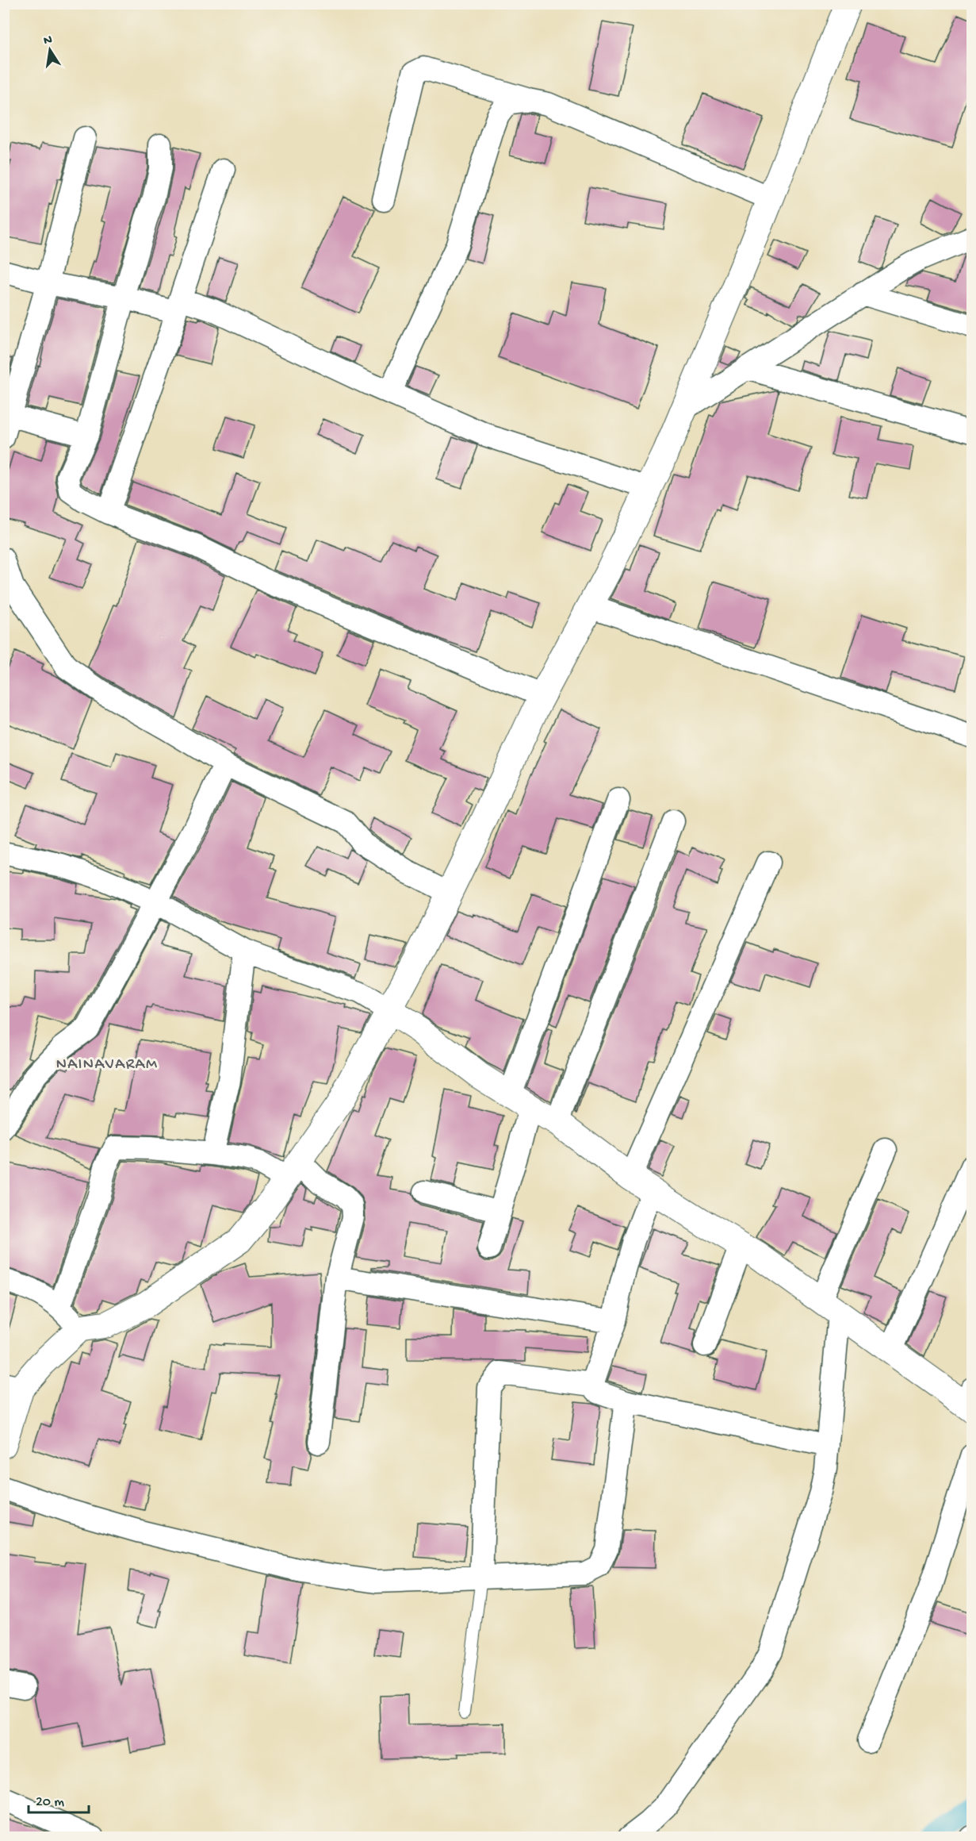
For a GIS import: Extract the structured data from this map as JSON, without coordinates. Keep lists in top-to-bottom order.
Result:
{
  "districts": ["NAINAVARAM"],
  "scale_bar": "20 m",
  "north": "top"
}
